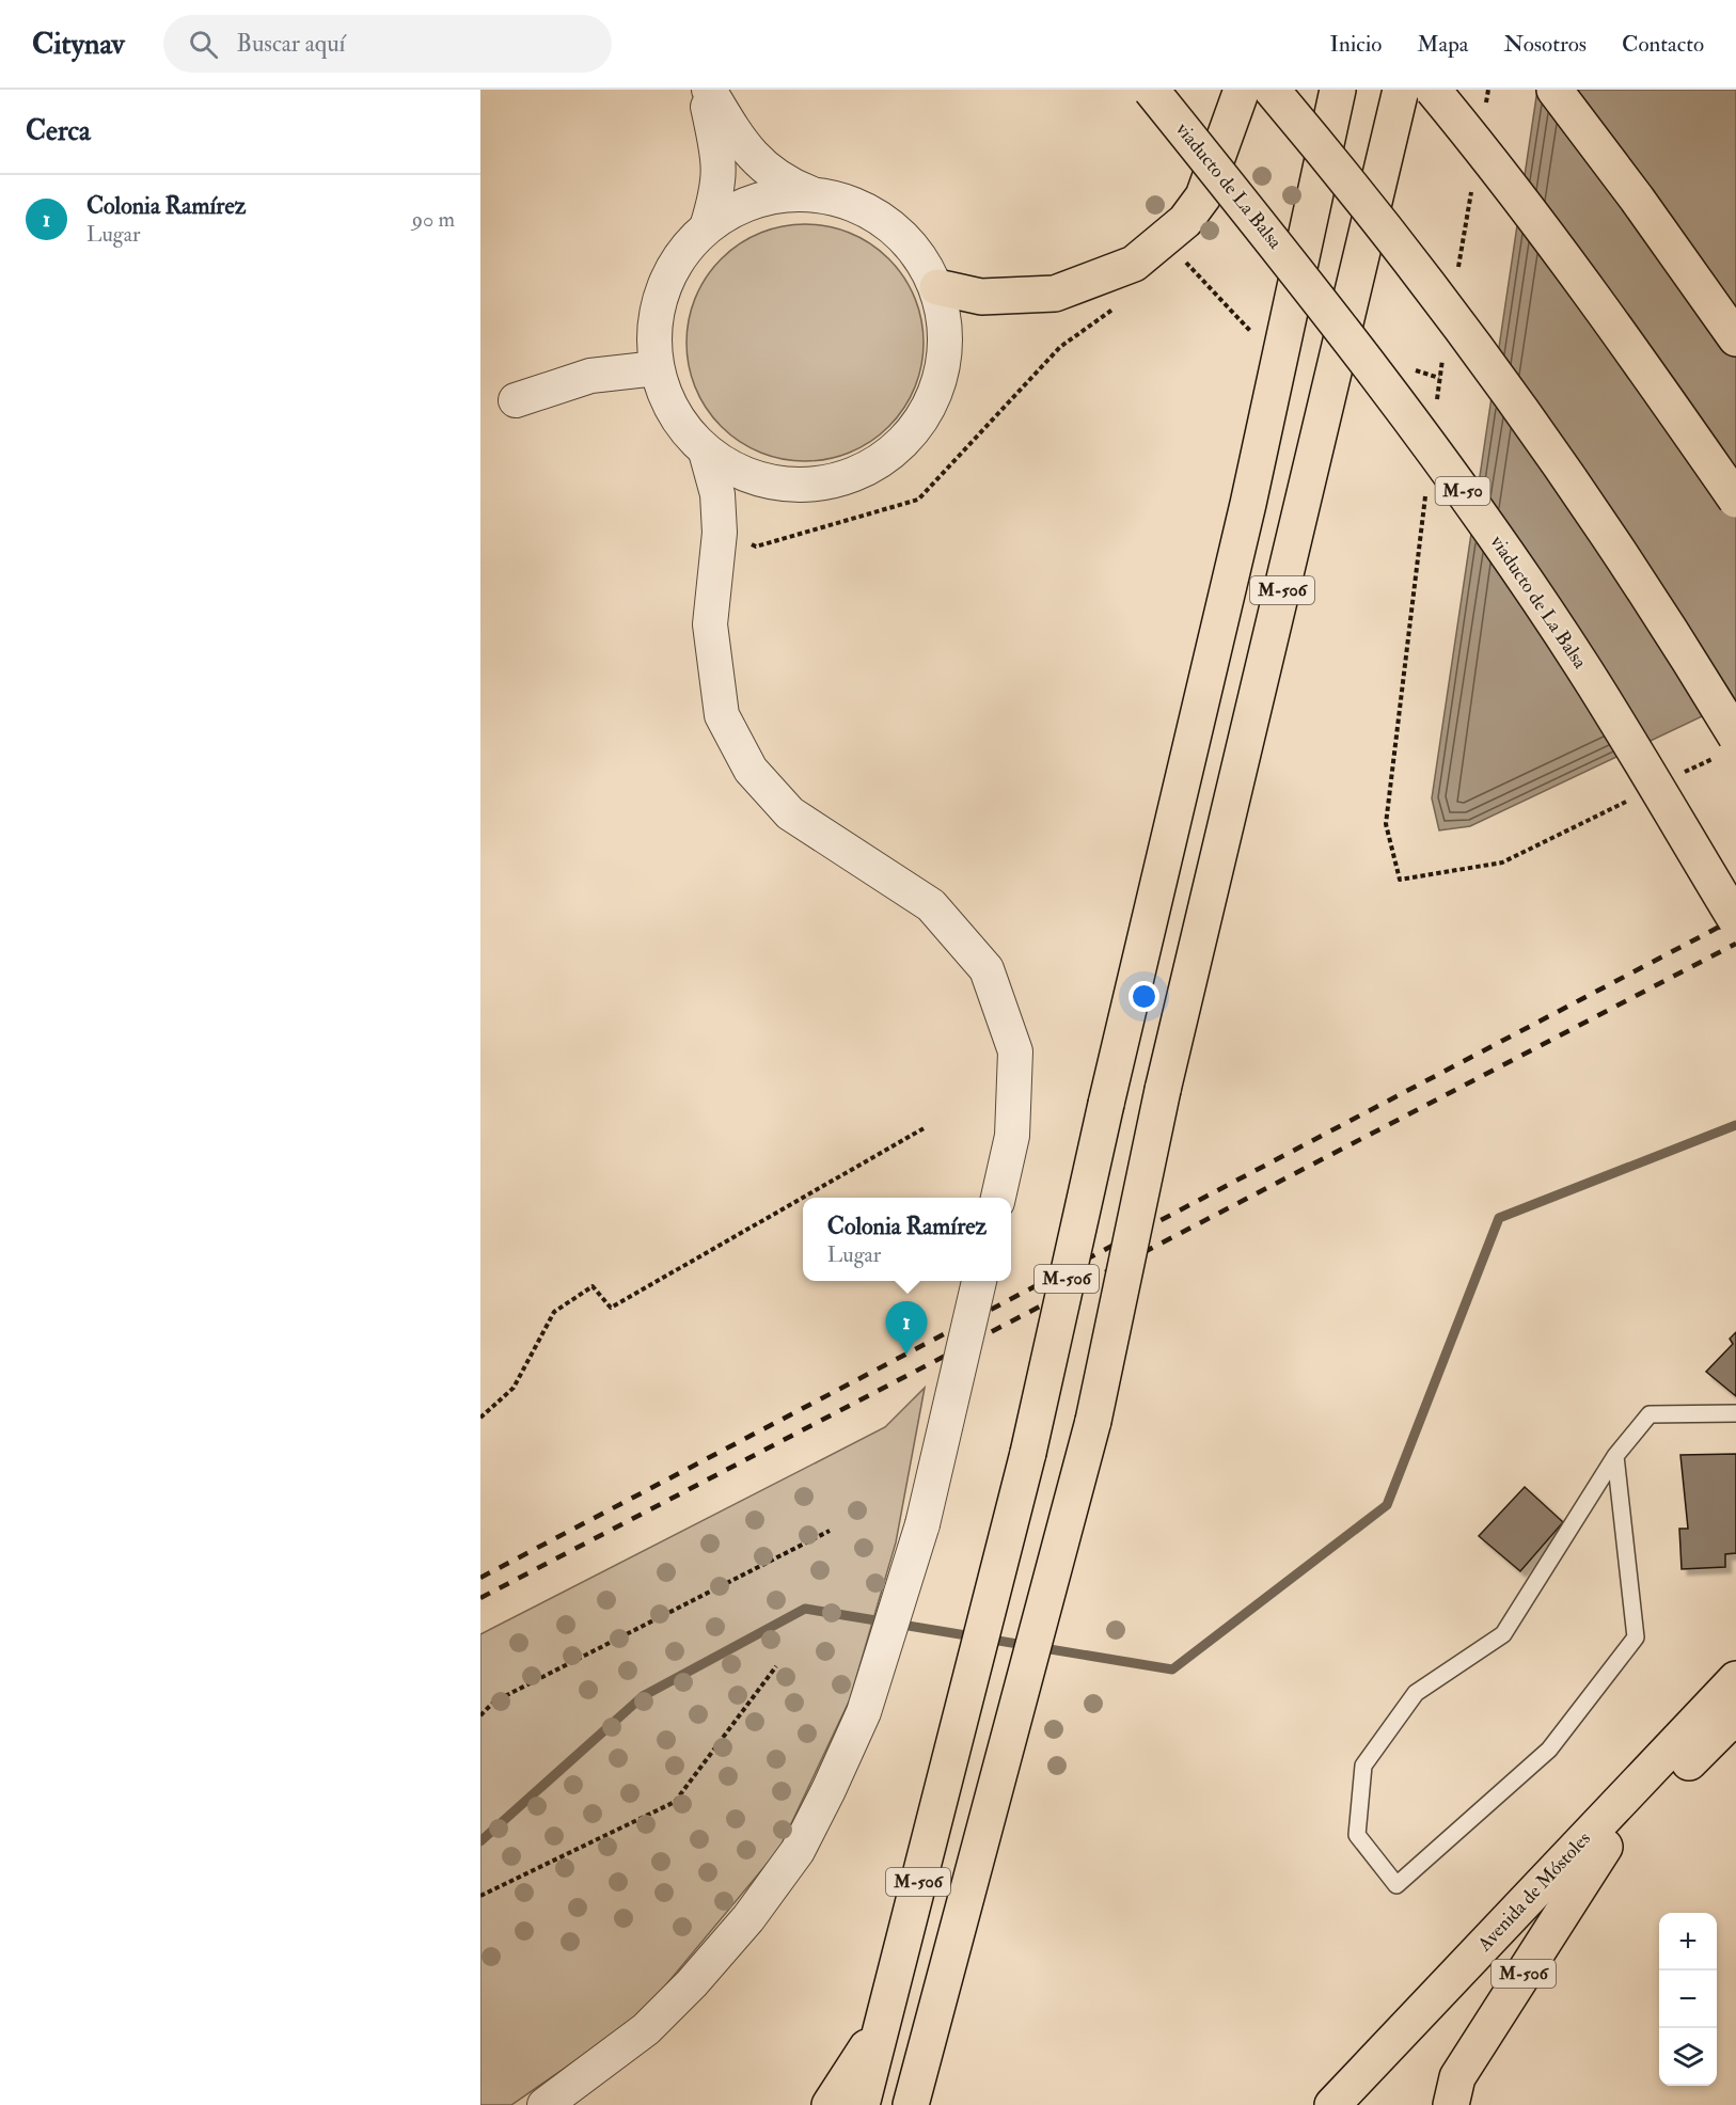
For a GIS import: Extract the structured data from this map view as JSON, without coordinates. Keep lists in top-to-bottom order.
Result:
{
  "streets": {
    "main road": [
      "viaducto de La Balsa",
      "M-50",
      "M-506",
      "Avenida de Móstoles"
    ]
  },
  "crossings": [
    ["M-506", "Avenida de Móstoles"]
  ],
  "page": {
    "header": "Citynav",
    "search": "Buscar aquí",
    "nav": [
      "Inicio",
      "Mapa",
      "Nosotros",
      "Contacto"
    ],
    "heading": "Cerca",
    "list": [
      {
        "mark": "1",
        "name": "Colonia Ramírez",
        "note": "Lugar",
        "value": "90 m"
      }
    ],
    "popup": ["Colonia Ramírez", "Lugar"],
    "pins": "1",
    "map_buttons": ["+", "−"]
  }
}
